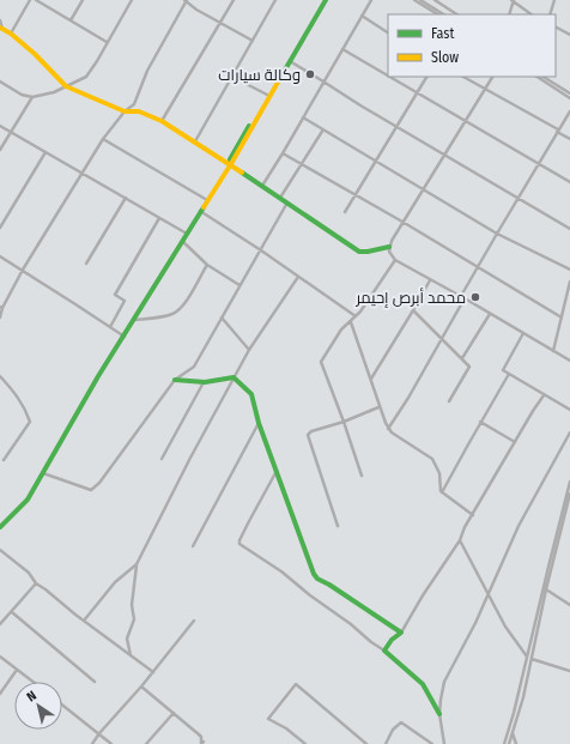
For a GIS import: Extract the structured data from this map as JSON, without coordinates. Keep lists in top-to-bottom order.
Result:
{
  "places": ["وكالة سيارات", "محمد أبرص إحيمر"],
  "legend": ["Fast", "Slow"],
  "north": "top left"
}
